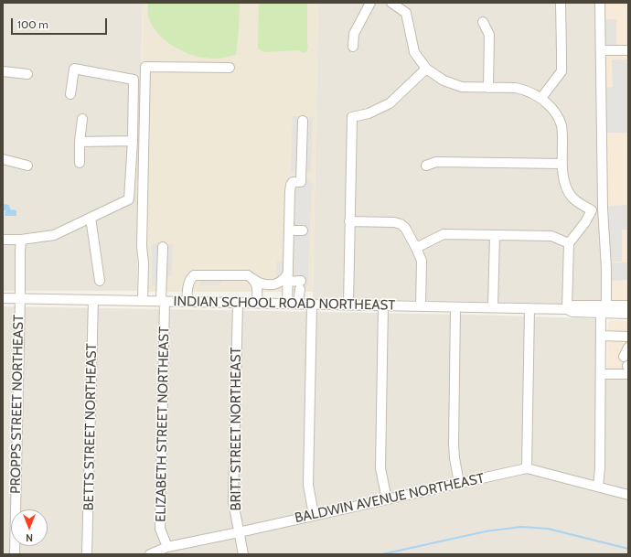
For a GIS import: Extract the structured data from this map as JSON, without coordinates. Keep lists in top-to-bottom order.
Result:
{
  "streets": {
    "street": [
      "INDIAN SCHOOL ROAD NORTHEAST",
      "PROPPS STREET NORTHEAST",
      "ELIZABETH STREET NORTHEAST",
      "BETTS STREET NORTHEAST",
      "BRITT STREET NORTHEAST",
      "BALDWIN AVENUE NORTHEAST"
    ]
  },
  "crossings": [
    ["INDIAN SCHOOL ROAD NORTHEAST", "PROPPS STREET NORTHEAST"],
    ["INDIAN SCHOOL ROAD NORTHEAST", "ELIZABETH STREET NORTHEAST"],
    ["INDIAN SCHOOL ROAD NORTHEAST", "BETTS STREET NORTHEAST"],
    ["INDIAN SCHOOL ROAD NORTHEAST", "BRITT STREET NORTHEAST"],
    ["ELIZABETH STREET NORTHEAST", "BALDWIN AVENUE NORTHEAST"],
    ["BRITT STREET NORTHEAST", "BALDWIN AVENUE NORTHEAST"]
  ],
  "scale_bar": "100 m",
  "north": "bottom"
}
